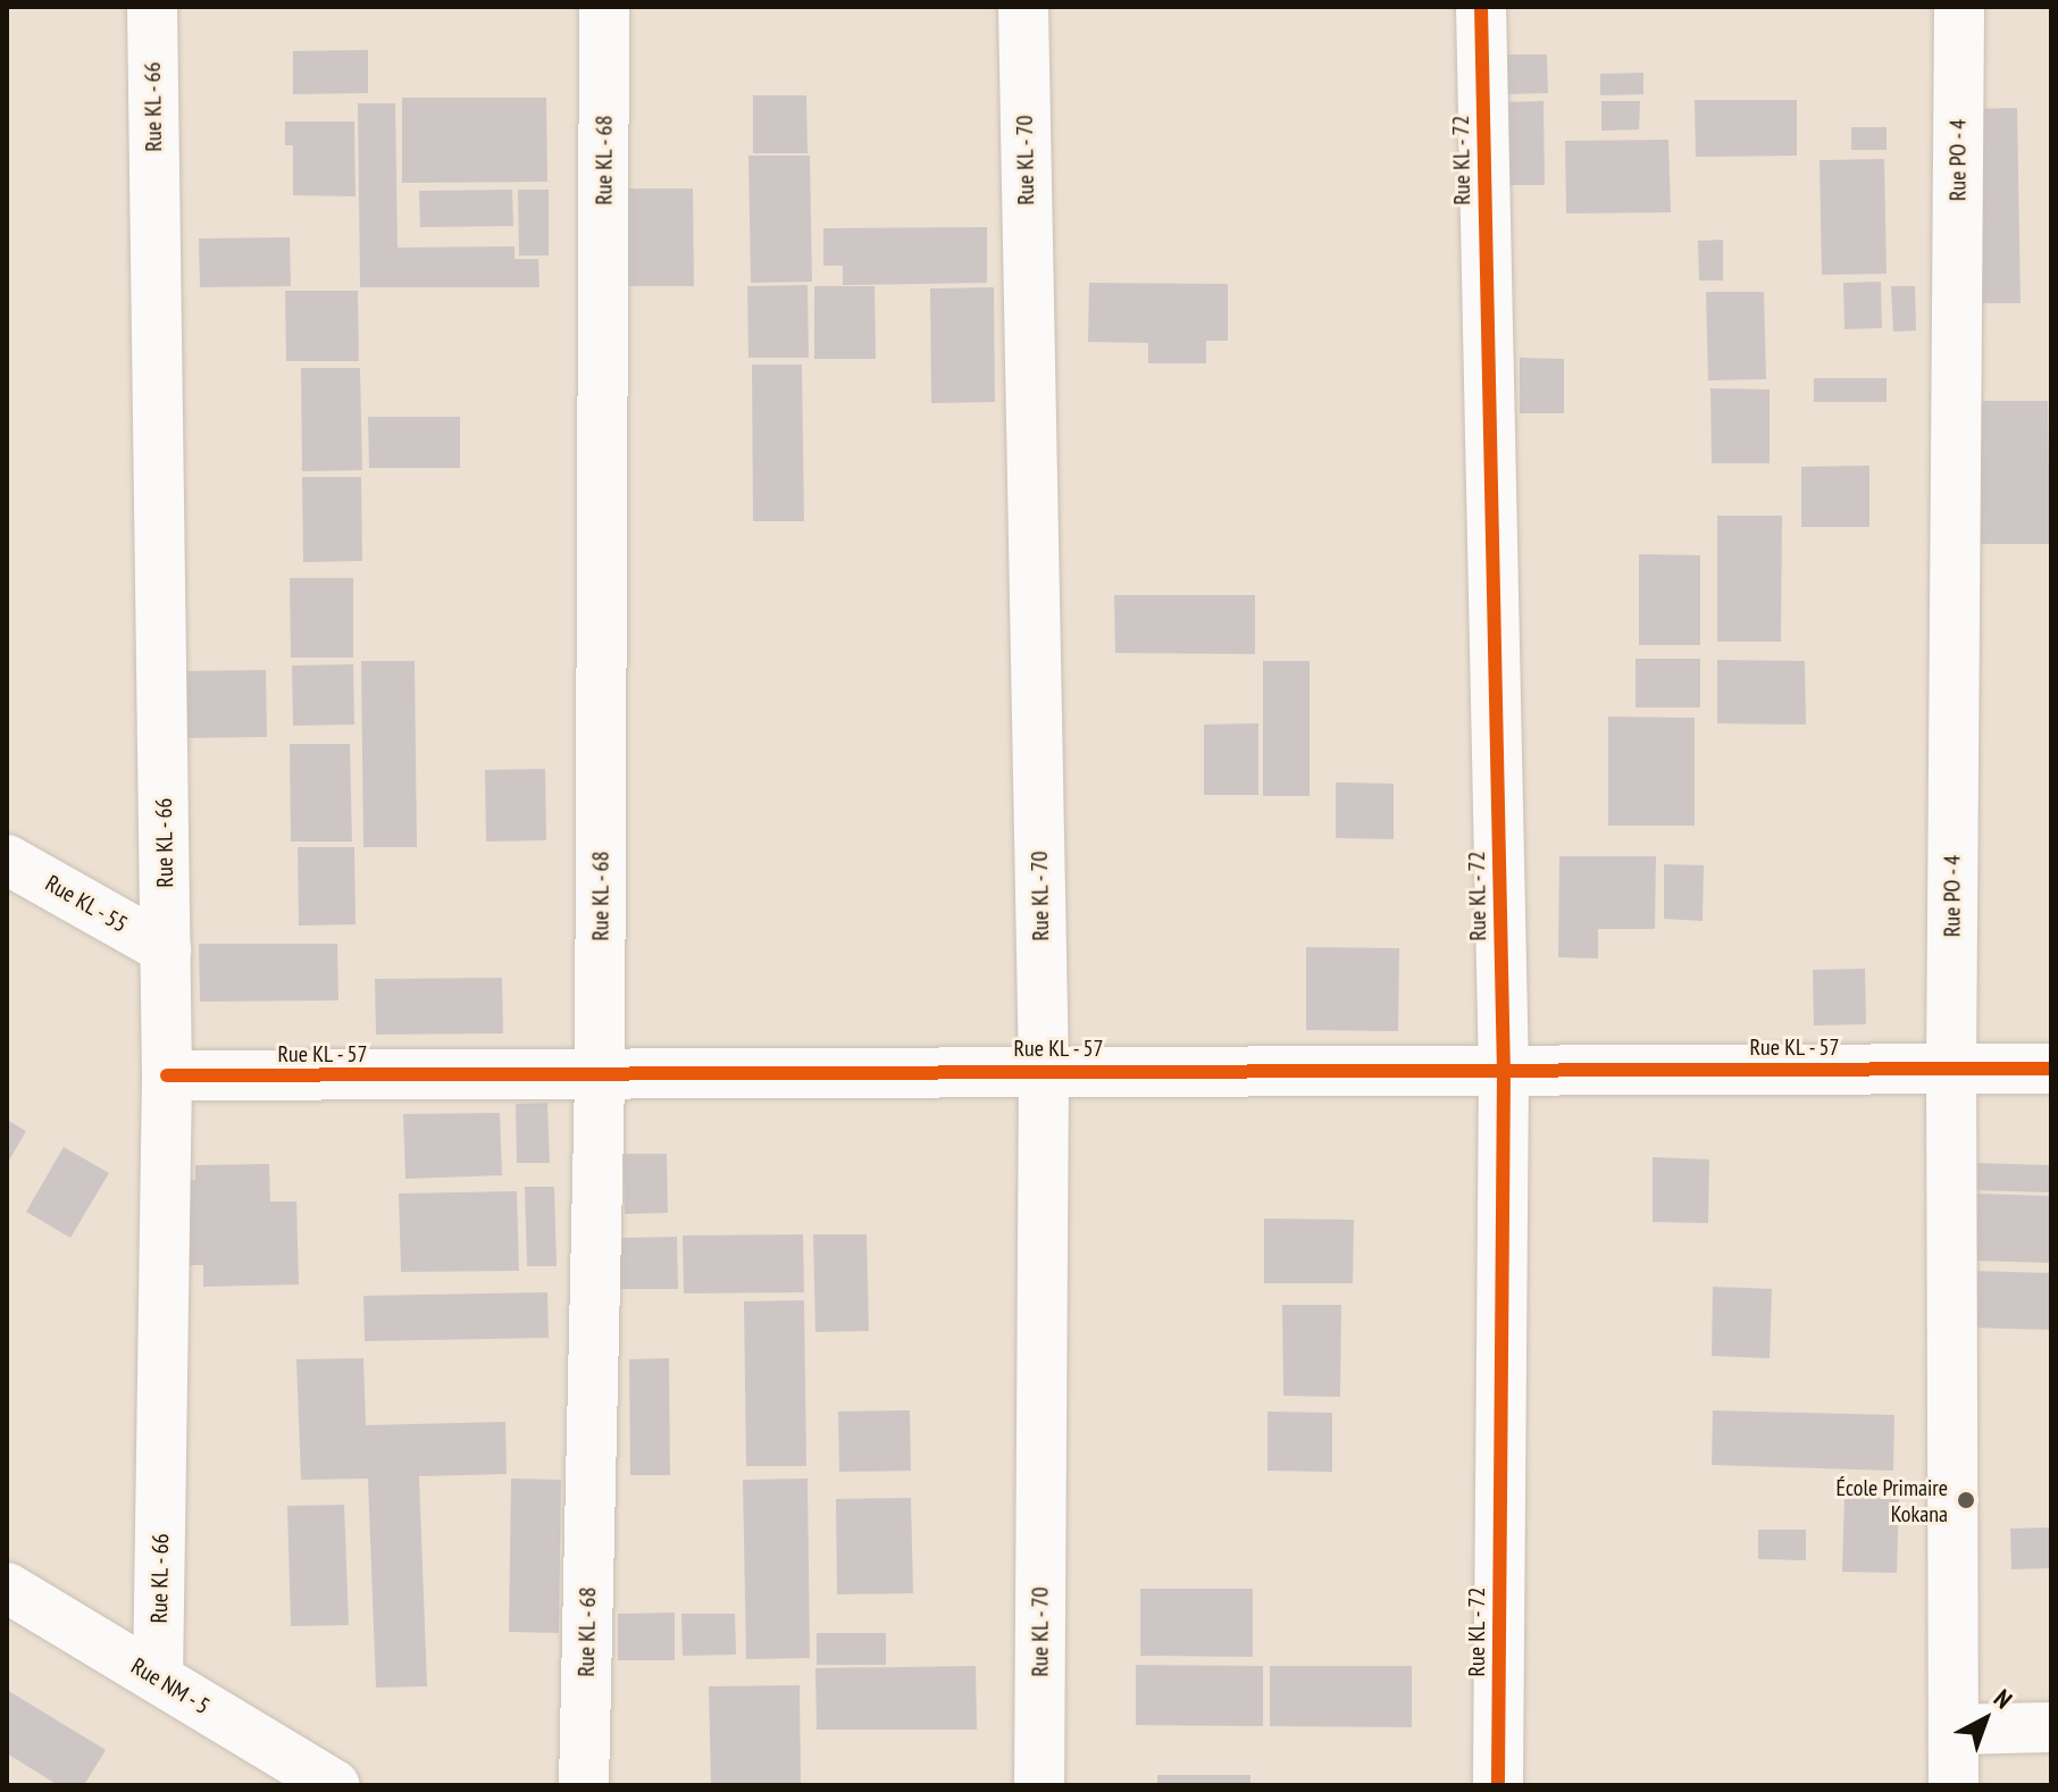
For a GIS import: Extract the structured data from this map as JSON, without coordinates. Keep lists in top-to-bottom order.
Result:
{
  "streets": {
    "street": [
      "Rue KL - 66",
      "Rue KL - 68",
      "Rue KL - 70",
      "Rue KL - 72",
      "Rue PO - 4",
      "Rue KL - 55",
      "Rue KL - 57",
      "Rue NM - 5"
    ]
  },
  "crossings": [
    ["Rue KL - 66", "Rue KL - 55"],
    ["Rue KL - 66", "Rue KL - 57"],
    ["Rue KL - 66", "Rue NM - 5"],
    ["Rue KL - 68", "Rue KL - 57"],
    ["Rue KL - 70", "Rue KL - 57"],
    ["Rue KL - 72", "Rue KL - 57"],
    ["Rue PO - 4", "Rue KL - 57"]
  ],
  "places": ["École Primaire Kokana"],
  "north": "top right"
}
